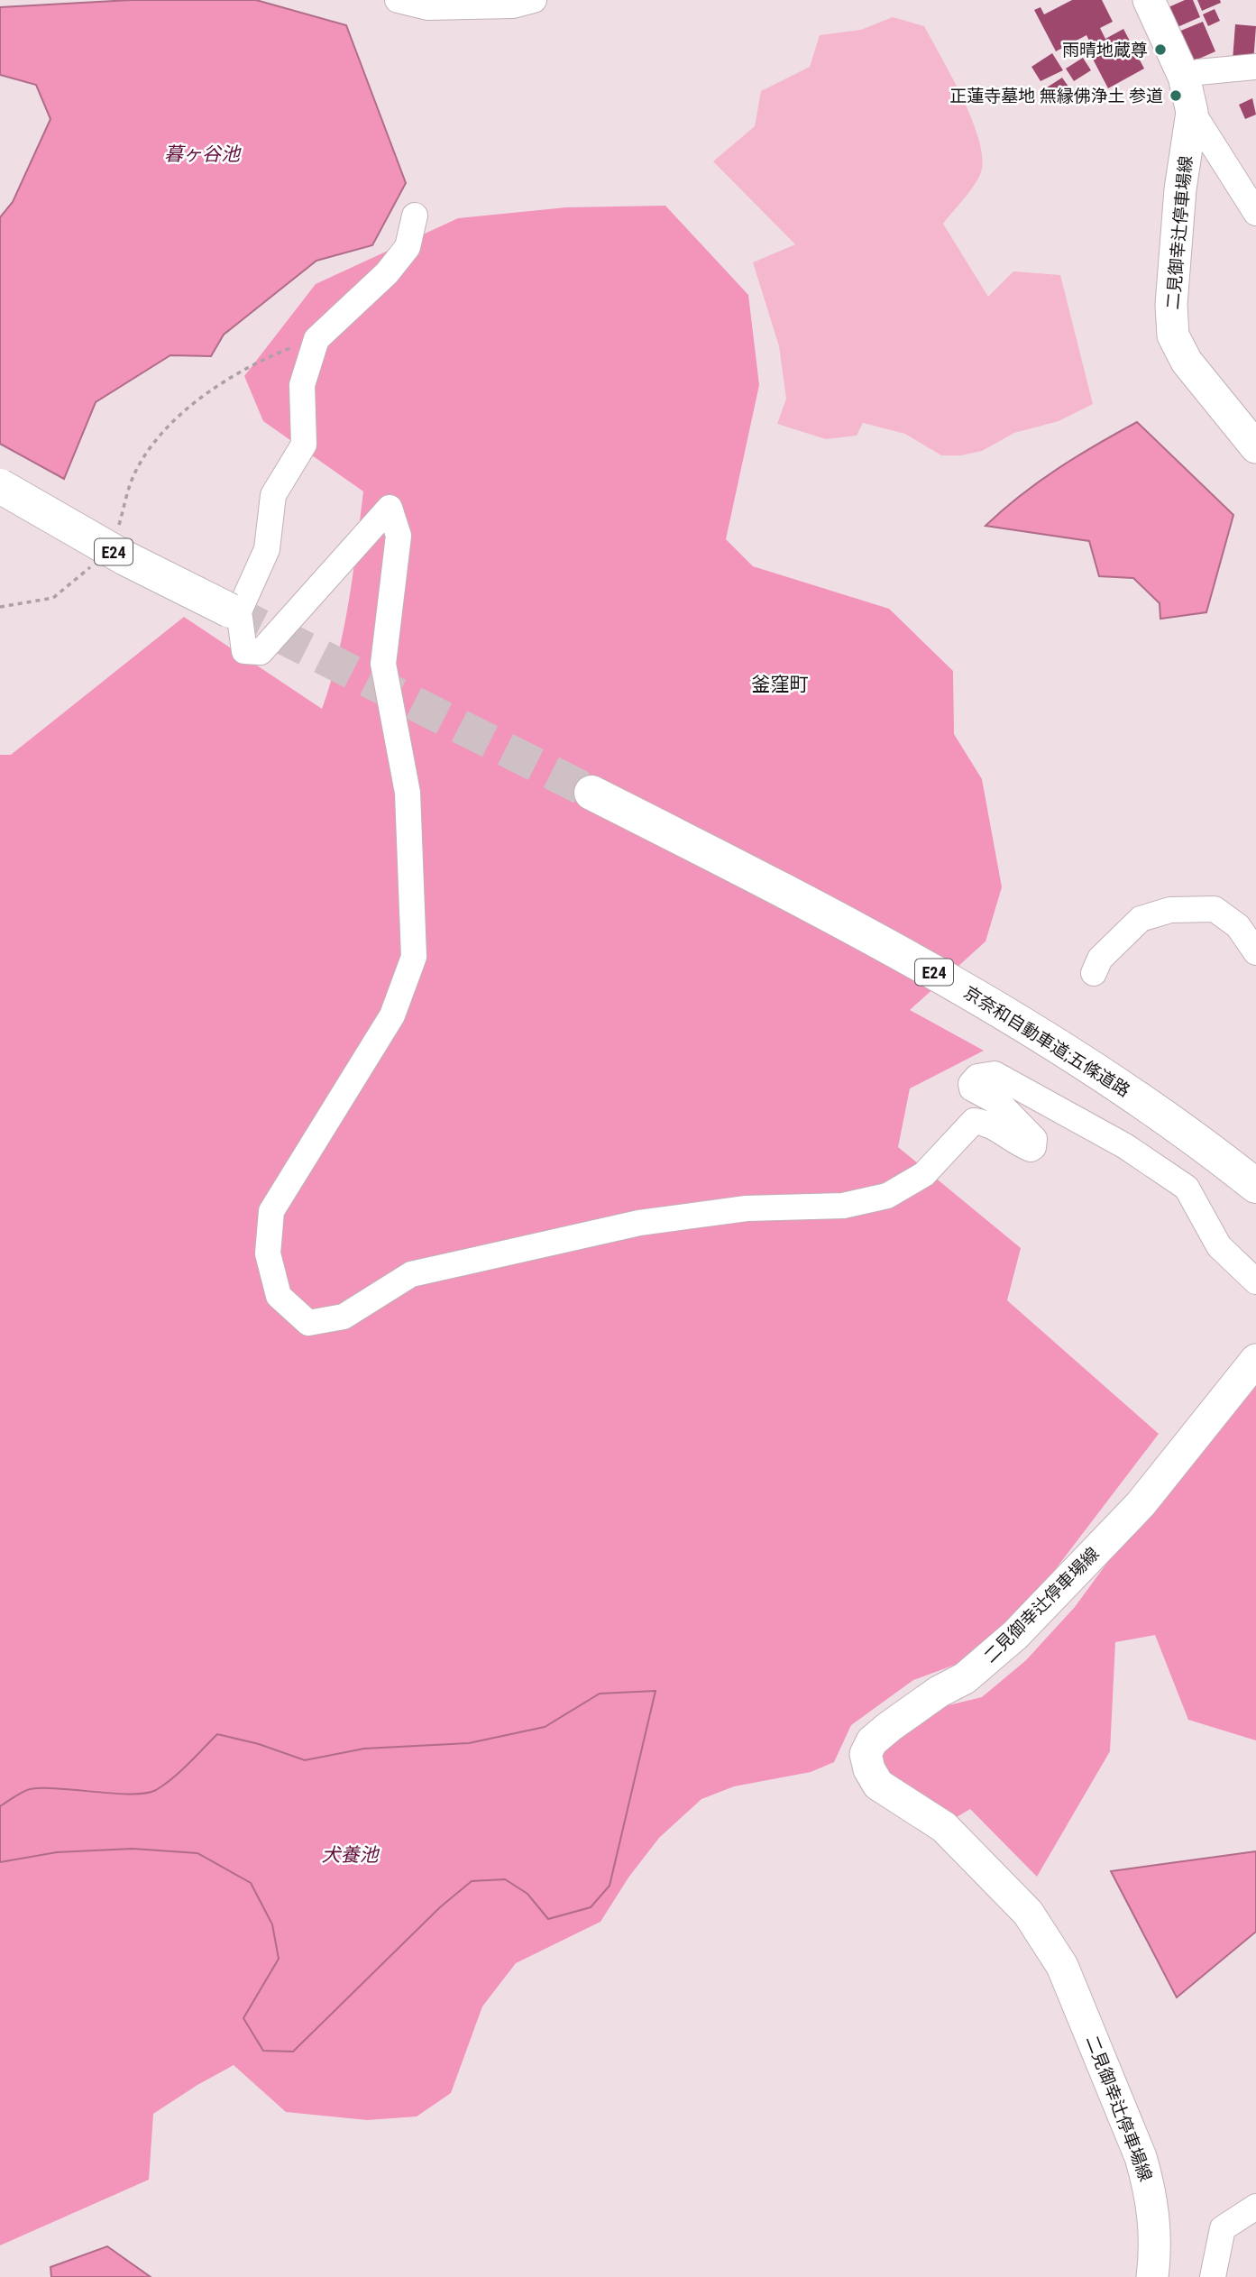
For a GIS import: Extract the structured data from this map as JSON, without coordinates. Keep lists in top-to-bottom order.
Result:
{
  "streets": {
    "highway": ["E24", "京奈和自動車道;五條道路"],
    "main road": ["二見御幸辻停車場線"]
  },
  "districts": ["釜窪町"],
  "water": ["暮ヶ谷池", "犬養池"],
  "places": ["雨晴地蔵尊", "正蓮寺墓地 無縁佛浄土 参道"]
}
